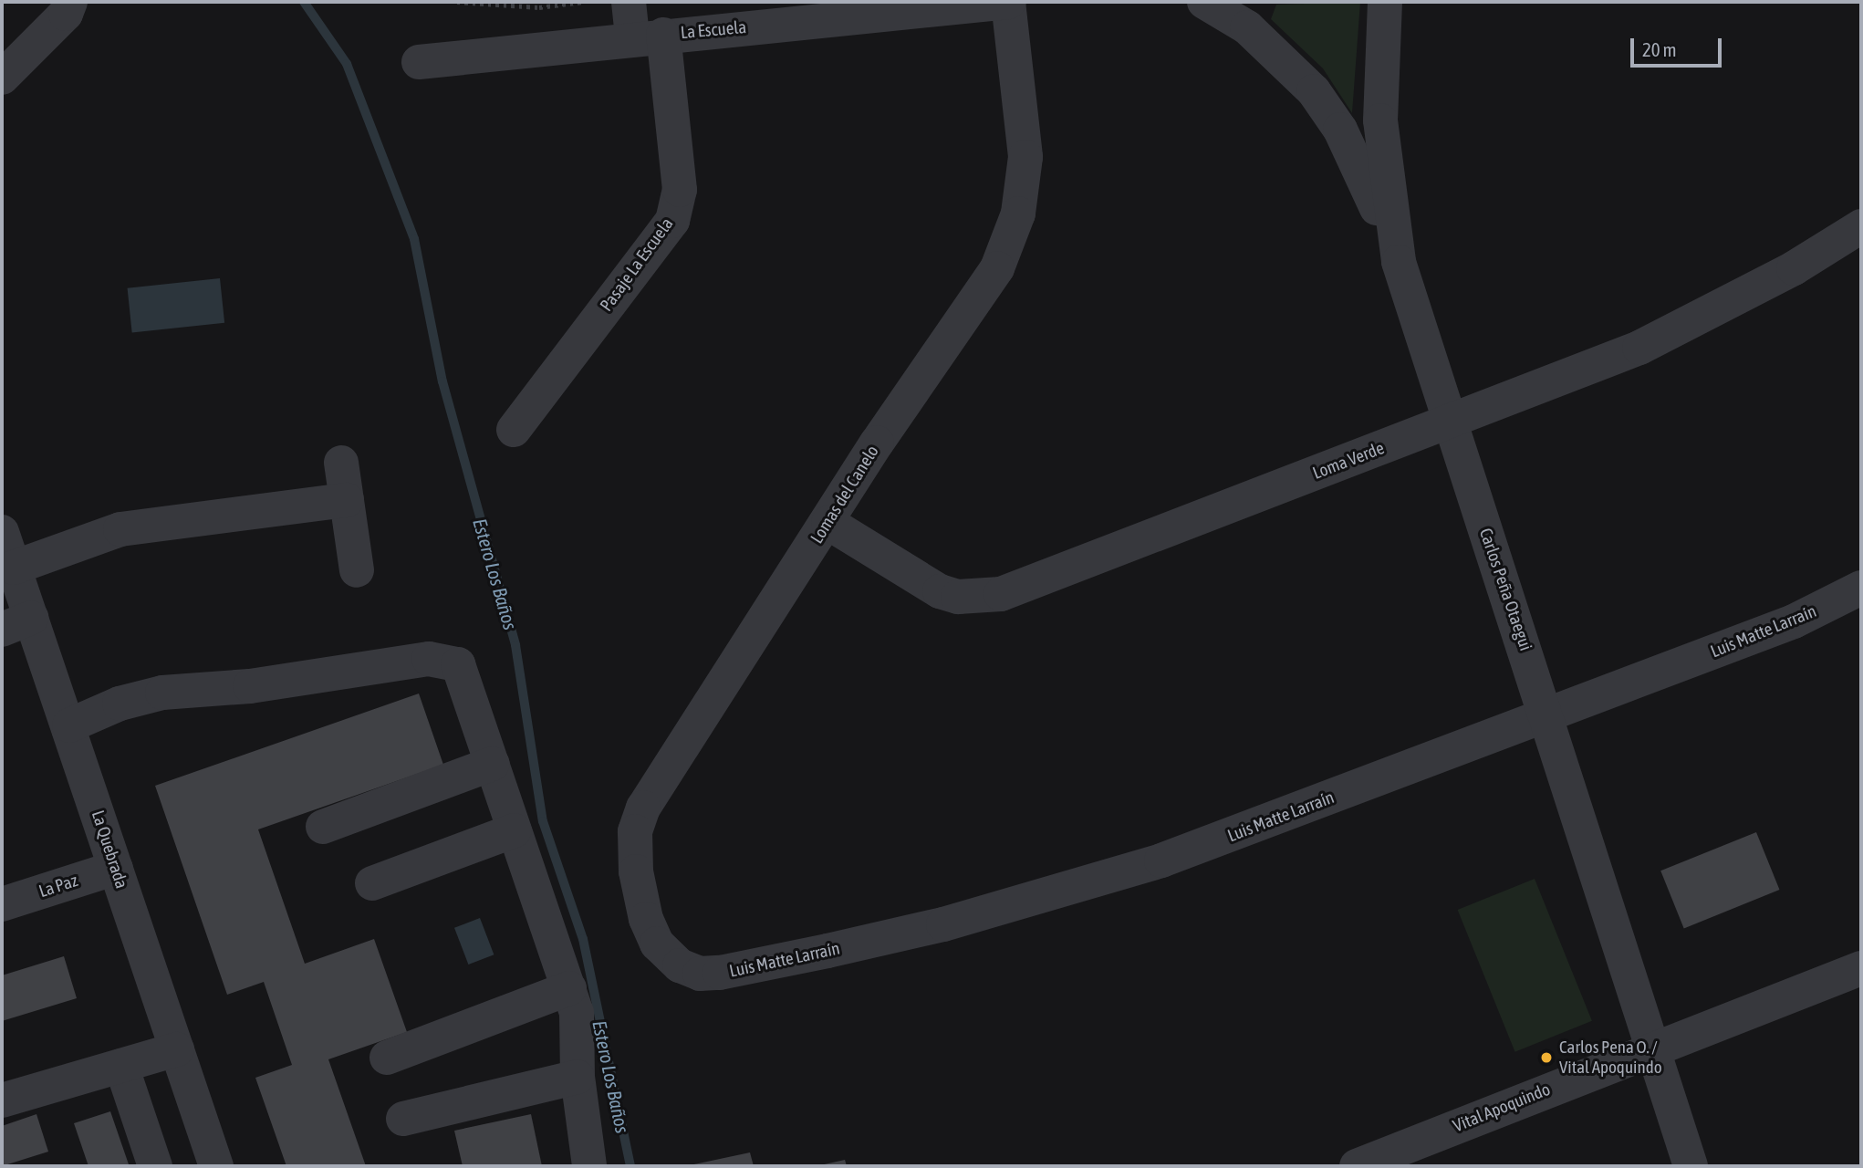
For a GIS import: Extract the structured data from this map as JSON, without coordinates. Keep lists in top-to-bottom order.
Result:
{
  "streets": {
    "street": [
      "La Escuela",
      "Pasaje La Escuela",
      "Loma Verde",
      "Lomas del Canelo",
      "Carlos Peña Otaegui",
      "Luis Matte Larraín",
      "La Quebrada",
      "La Paz",
      "Vital Apoquindo"
    ]
  },
  "crossings": [
    ["La Escuela", "Pasaje La Escuela"],
    ["La Escuela", "Lomas del Canelo"],
    ["Loma Verde", "Lomas del Canelo"],
    ["Loma Verde", "Carlos Peña Otaegui"],
    ["Lomas del Canelo", "Luis Matte Larraín"],
    ["Carlos Peña Otaegui", "Luis Matte Larraín"],
    ["Carlos Peña Otaegui", "Vital Apoquindo"],
    ["La Quebrada", "La Paz"]
  ],
  "water": ["Estero Los Baños"],
  "places": ["Carlos Pena O. / Vital Apoquindo"],
  "scale_bar": "20 m"
}
